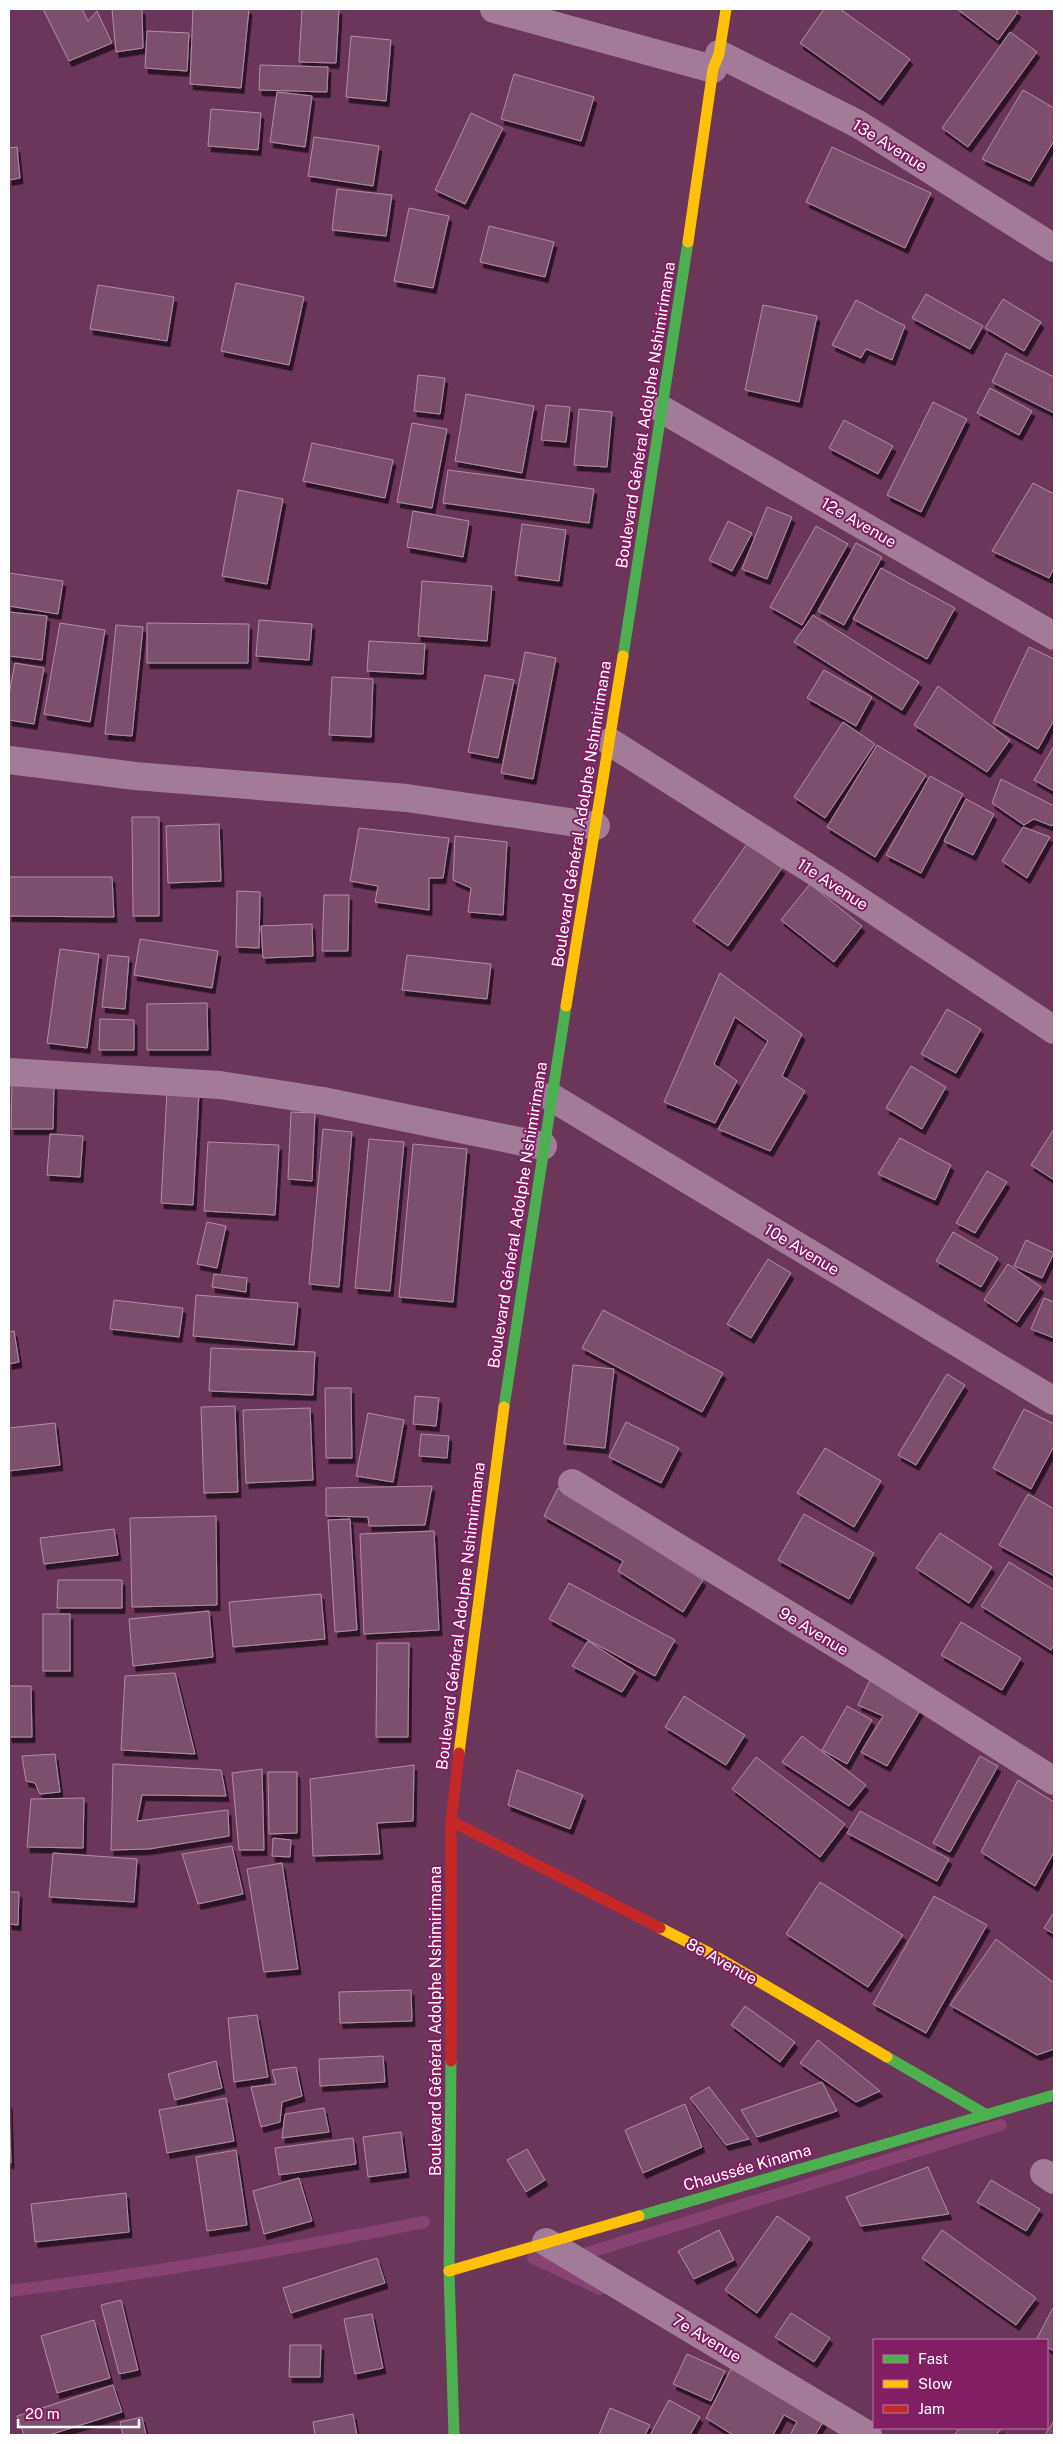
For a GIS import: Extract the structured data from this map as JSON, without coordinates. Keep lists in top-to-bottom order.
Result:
{
  "streets": {
    "main road": ["Boulevard Général Adolphe Nshimirimana", "8e Avenue", "Chaussée Kinama"],
    "street": [
      "13e Avenue",
      "12e Avenue",
      "11e Avenue",
      "10e Avenue",
      "9e Avenue",
      "7e Avenue"
    ]
  },
  "crossings": [
    ["13e Avenue", "Boulevard Général Adolphe Nshimirimana"],
    ["Boulevard Général Adolphe Nshimirimana", "12e Avenue"],
    ["Boulevard Général Adolphe Nshimirimana", "11e Avenue"],
    ["Boulevard Général Adolphe Nshimirimana", "10e Avenue"],
    ["Boulevard Général Adolphe Nshimirimana", "8e Avenue"],
    ["Boulevard Général Adolphe Nshimirimana", "Chaussée Kinama"],
    ["8e Avenue", "Chaussée Kinama"],
    ["Chaussée Kinama", "7e Avenue"]
  ],
  "legend": ["Fast", "Slow", "Jam"],
  "scale_bar": "20 m"
}
